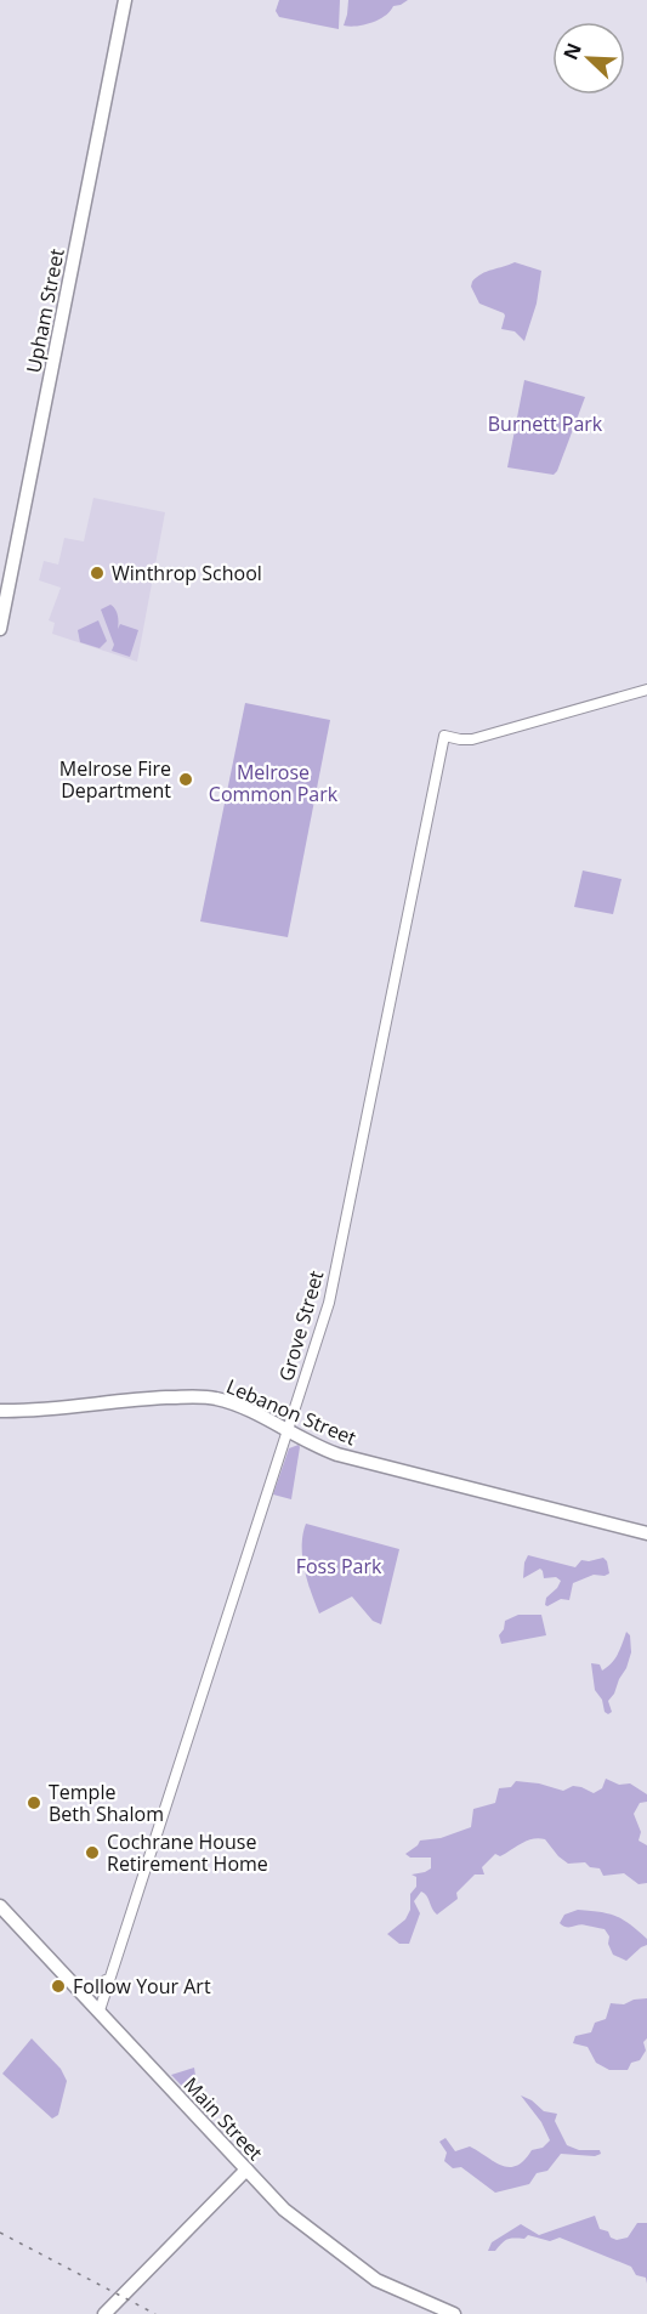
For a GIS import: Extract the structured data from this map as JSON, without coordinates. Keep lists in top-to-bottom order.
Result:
{
  "streets": {
    "main road": ["Upham Street", "Lebanon Street", "Main Street"],
    "street": ["Grove Street"]
  },
  "crossings": [
    ["Grove Street", "Lebanon Street"],
    ["Grove Street", "Main Street"]
  ],
  "parks": ["Burnett Park", "Melrose Common Park", "Foss Park"],
  "places": [
    "Winthrop School",
    "Melrose Fire Department",
    "Temple Beth Shalom",
    "Cochrane House Retirement Home",
    "Follow Your Art"
  ],
  "north": "top left"
}
